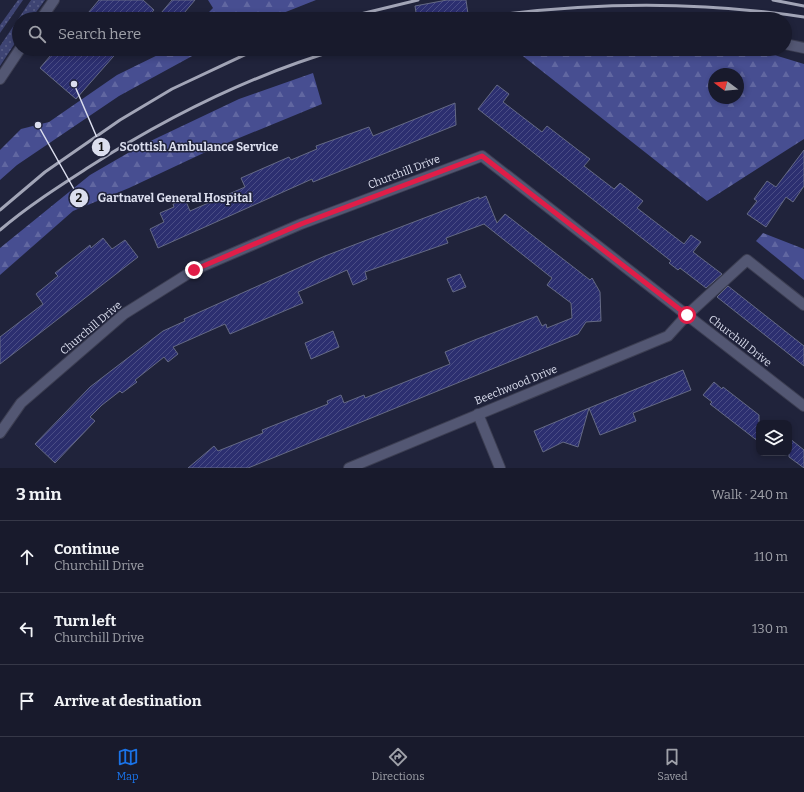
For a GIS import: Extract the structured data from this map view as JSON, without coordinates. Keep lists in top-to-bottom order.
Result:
{
  "streets": {
    "street": ["Churchill Drive", "Beechwood Drive"]
  },
  "crossings": [
    ["Churchill Drive", "Beechwood Drive"]
  ],
  "places": ["Scottish Ambulance Service", "Gartnavel General Hospital"],
  "north": "left",
  "page": {
    "search": "Search here",
    "heading": ["3 min", "Walk · 240 m"],
    "list": [
      ["Continue", "Churchill Drive", "110 m"],
      ["Turn left", "Churchill Drive", "130 m"],
      "Arrive at destination"
    ],
    "nav": ["Map", "Directions", "Saved"]
  }
}
